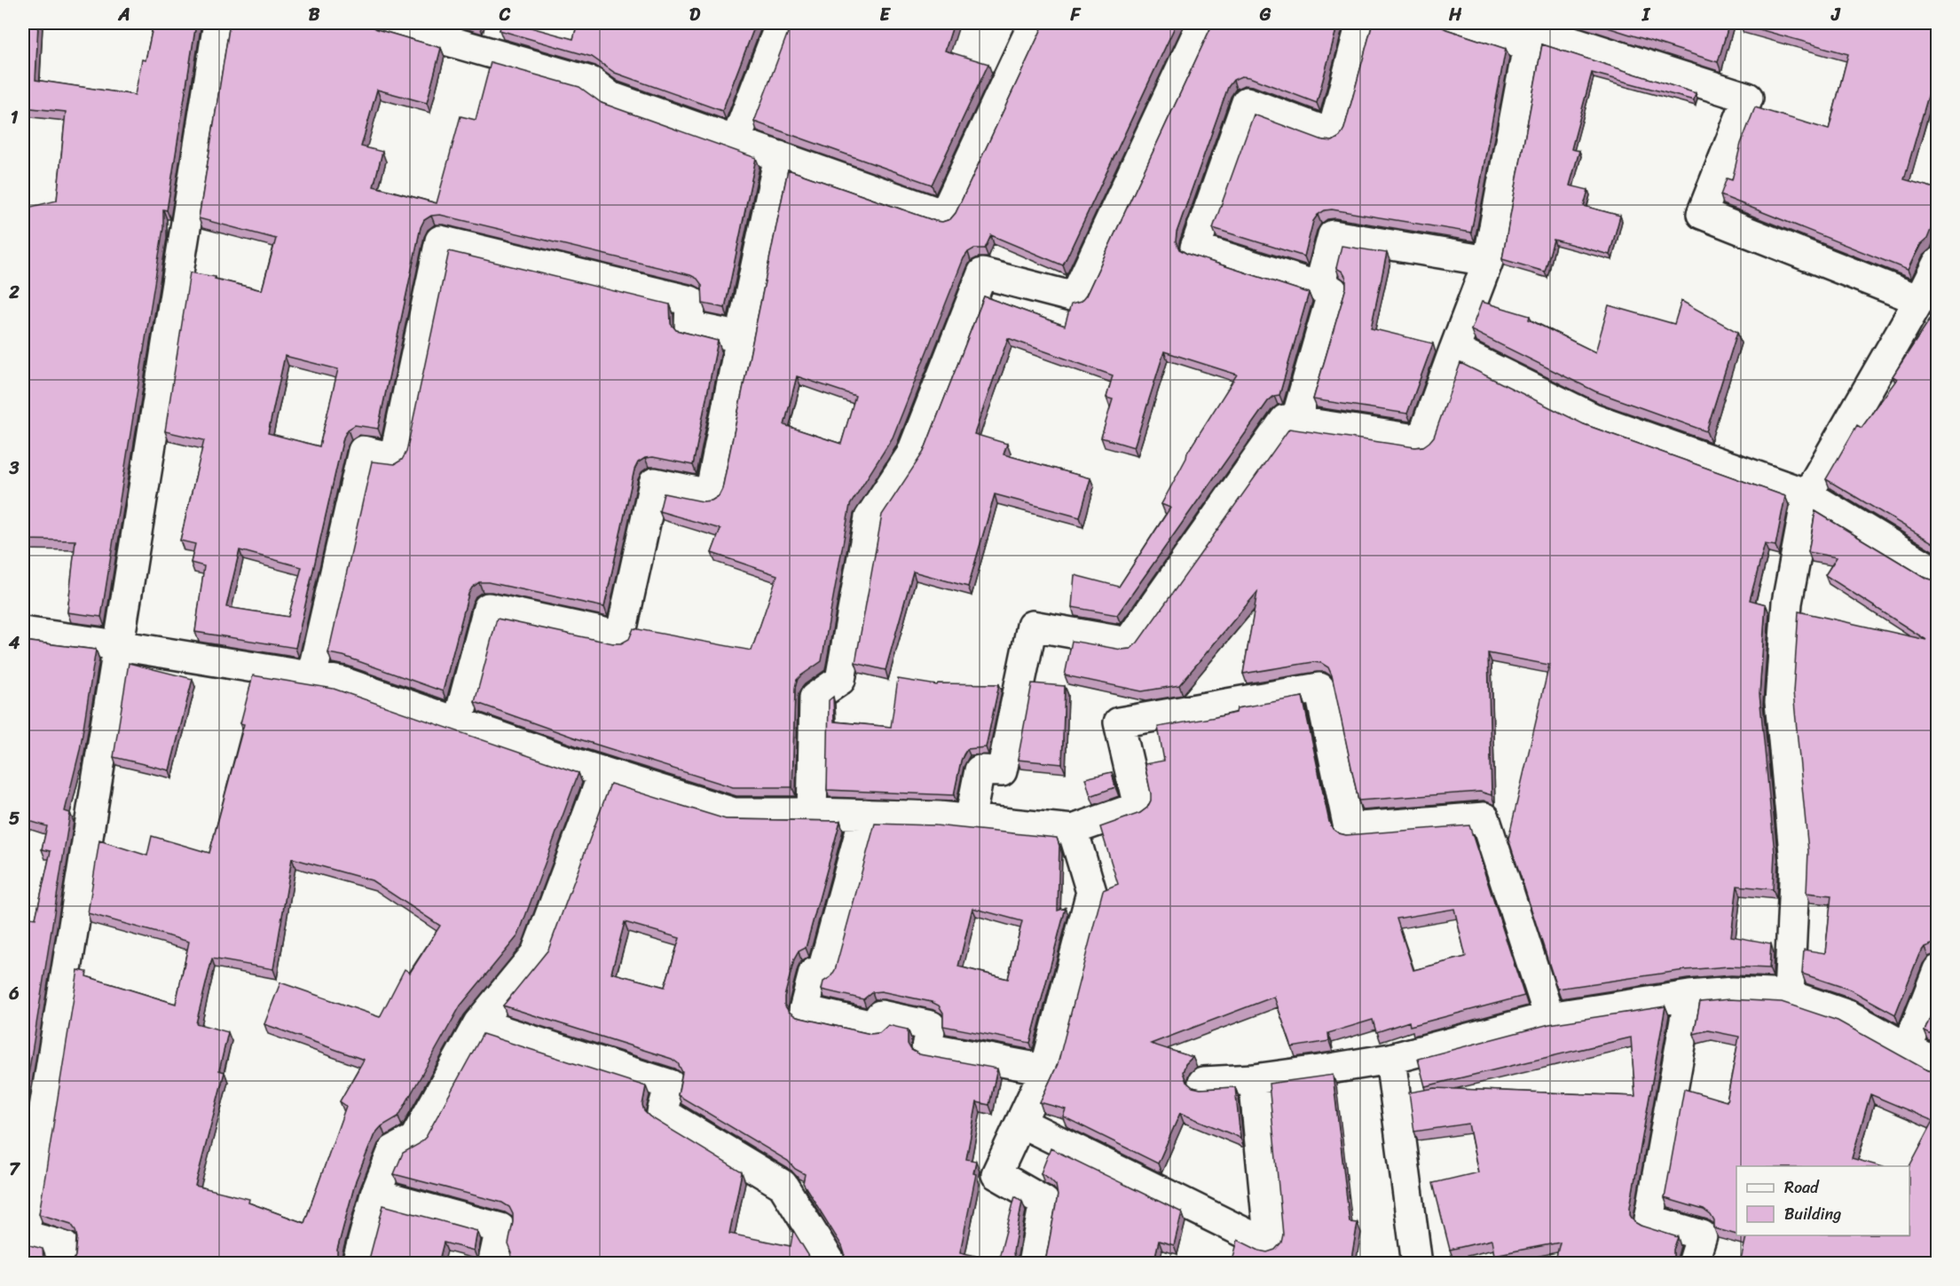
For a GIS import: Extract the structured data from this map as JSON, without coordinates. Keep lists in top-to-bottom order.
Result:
{
  "legend": ["Road", "Building"],
  "grid": {
    "columns": [
      "A",
      "B",
      "C",
      "D",
      "E",
      "F",
      "G",
      "H",
      "I",
      "J"
    ],
    "rows": [
      "1",
      "2",
      "3",
      "4",
      "5",
      "6",
      "7"
    ]
  }
}
